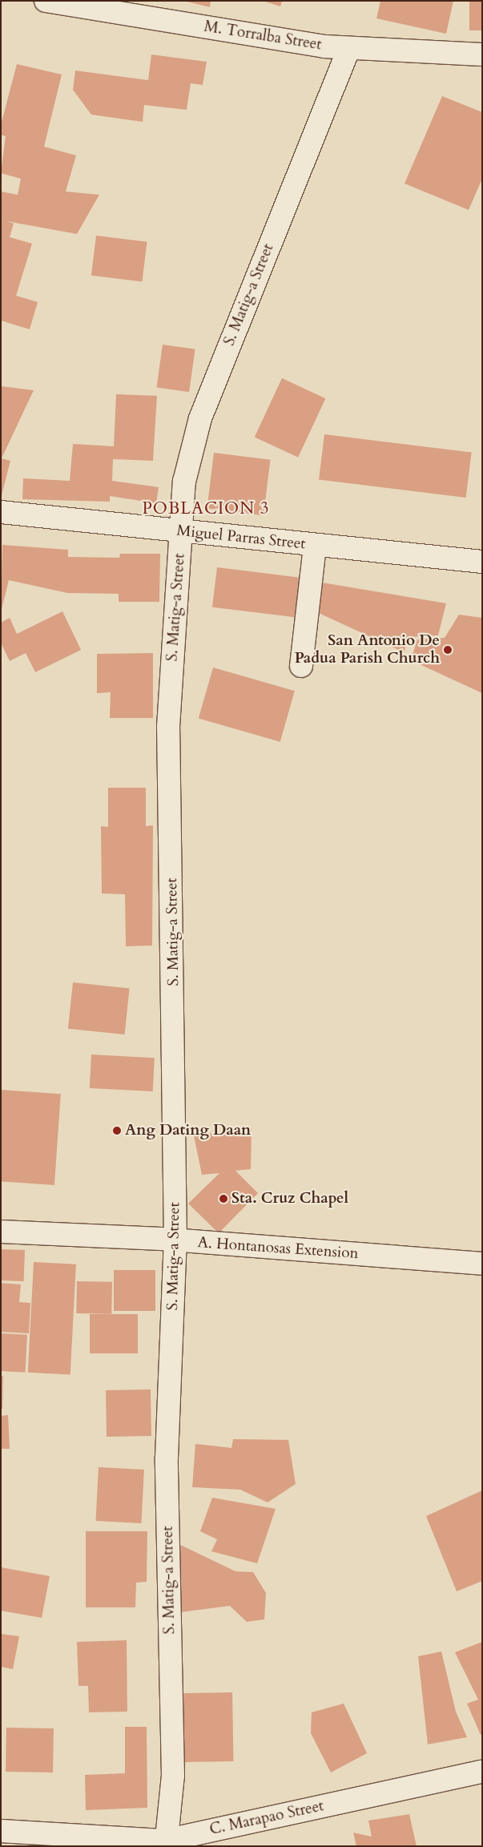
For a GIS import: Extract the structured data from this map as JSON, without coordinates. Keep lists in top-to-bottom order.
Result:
{
  "streets": {
    "street": [
      "M. Torralba Street",
      "S. Matig-a Street",
      "Miguel Parras Street",
      "A. Hontanosas Extension",
      "C. Marapao Street"
    ]
  },
  "crossings": [
    ["M. Torralba Street", "S. Matig-a Street"],
    ["S. Matig-a Street", "Miguel Parras Street"],
    ["S. Matig-a Street", "A. Hontanosas Extension"],
    ["S. Matig-a Street", "C. Marapao Street"]
  ],
  "districts": ["POBLACION 3"],
  "places": ["San Antonio De Padua Parish Church", "Ang Dating Daan", "Sta. Cruz Chapel"]
}
